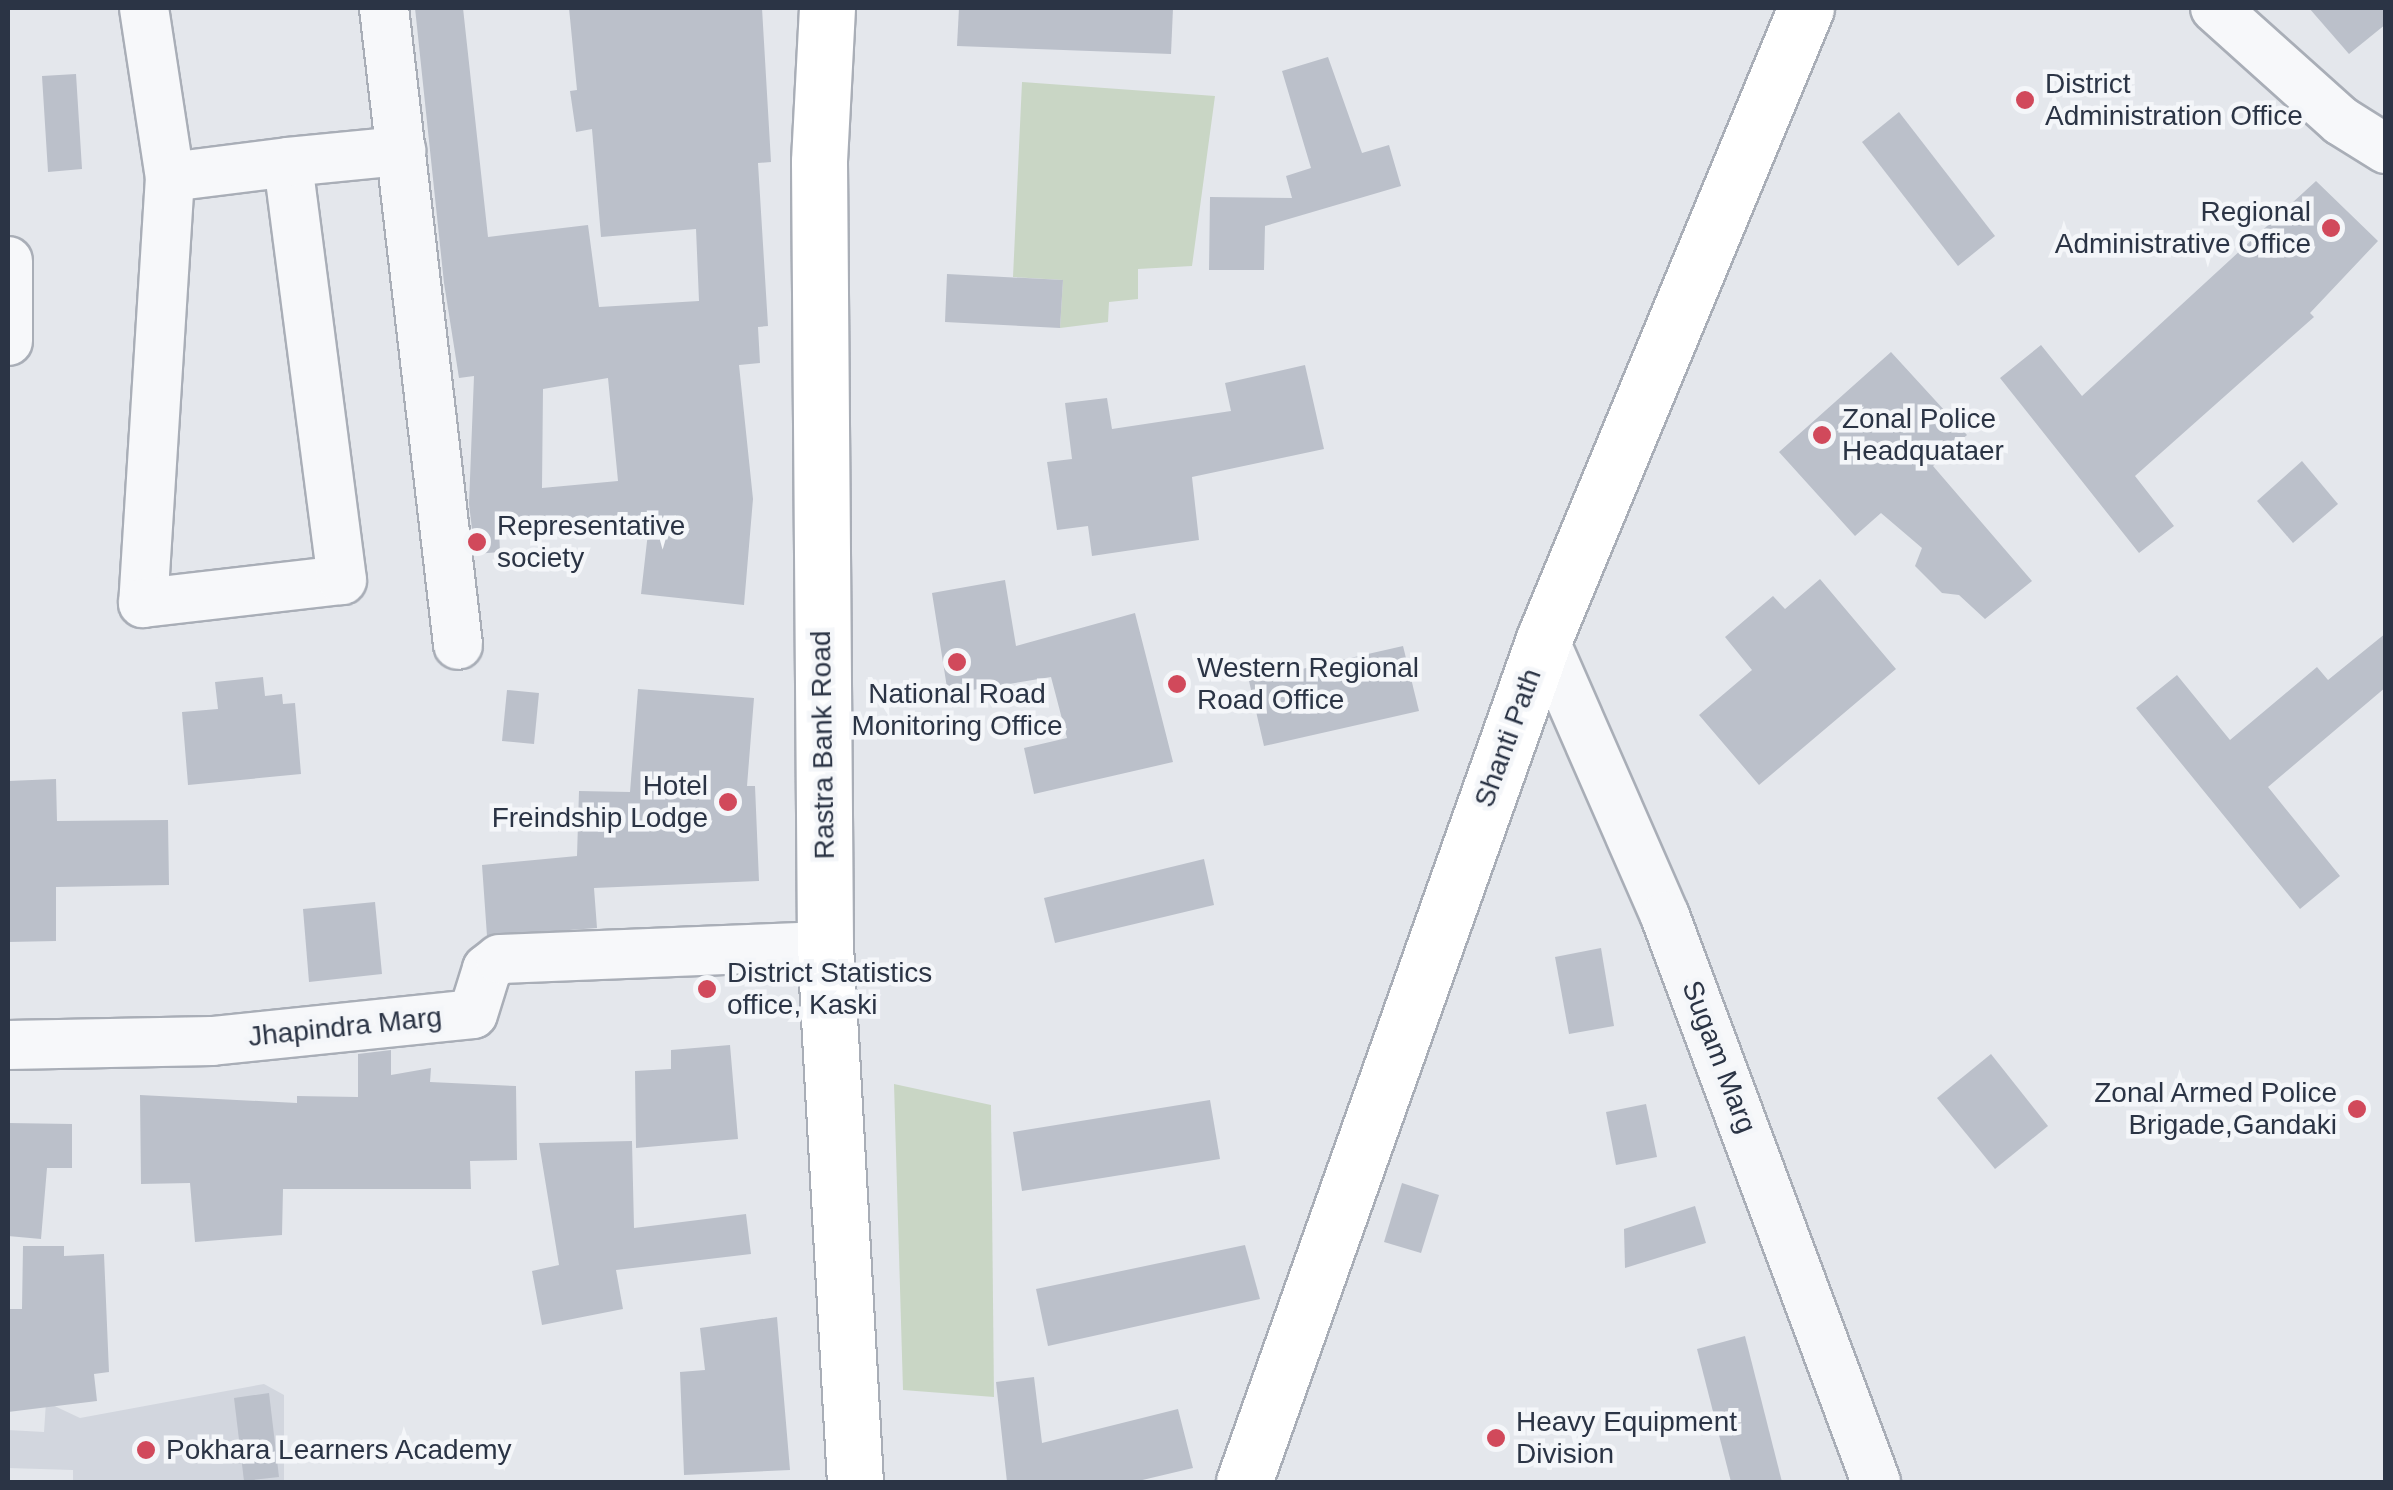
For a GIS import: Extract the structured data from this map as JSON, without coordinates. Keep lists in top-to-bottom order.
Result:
{
  "streets": {
    "main road": ["Shanti Path", "Rastra Bank Road"],
    "street": ["Jhapindra Marg", "Sugam Marg"]
  },
  "crossings": [
    ["Shanti Path", "Sugam Marg"],
    ["Rastra Bank Road", "Jhapindra Marg"]
  ],
  "places": [
    "District Administration Office",
    "Regional Administrative Office",
    "Zonal Police Headquataer",
    "Representative society",
    "National Road Monitoring Office",
    "Western Regional Road Office",
    "Hotel Freindship Lodge",
    "District Statistics office, Kaski",
    "Zonal Armed Police Brigade,Gandaki",
    "Heavy Equipment Division",
    "Pokhara Learners Academy"
  ]
}
